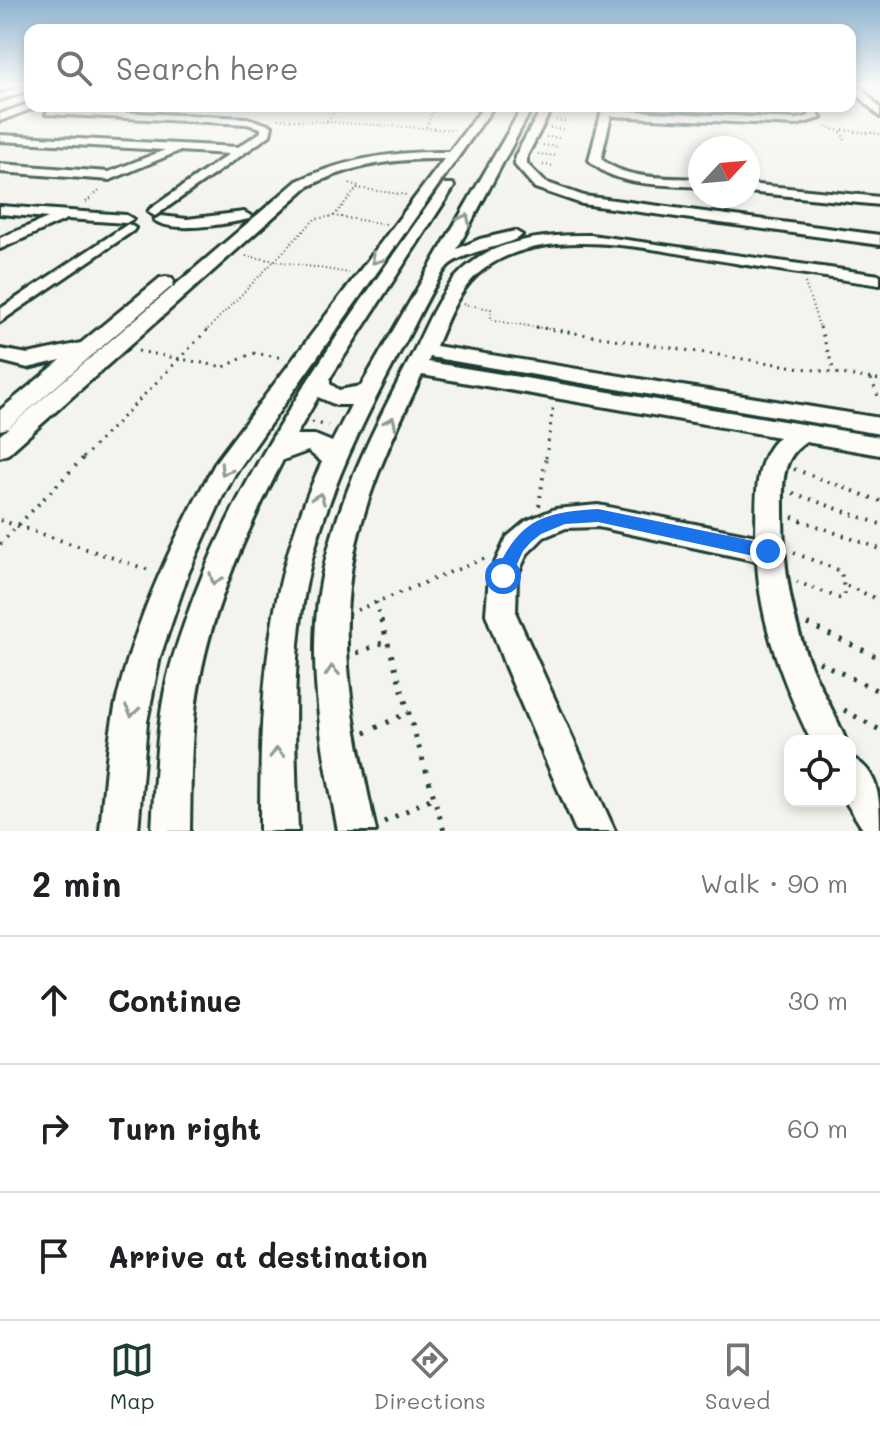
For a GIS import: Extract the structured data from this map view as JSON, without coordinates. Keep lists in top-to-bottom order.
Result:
{
  "north": "top right",
  "page": {
    "search": "Search here",
    "heading": ["2 min", "Walk · 90 m"],
    "list": [
      ["Continue", "30 m"],
      ["Turn right", "60 m"],
      "Arrive at destination"
    ],
    "nav": ["Map", "Directions", "Saved"]
  }
}
